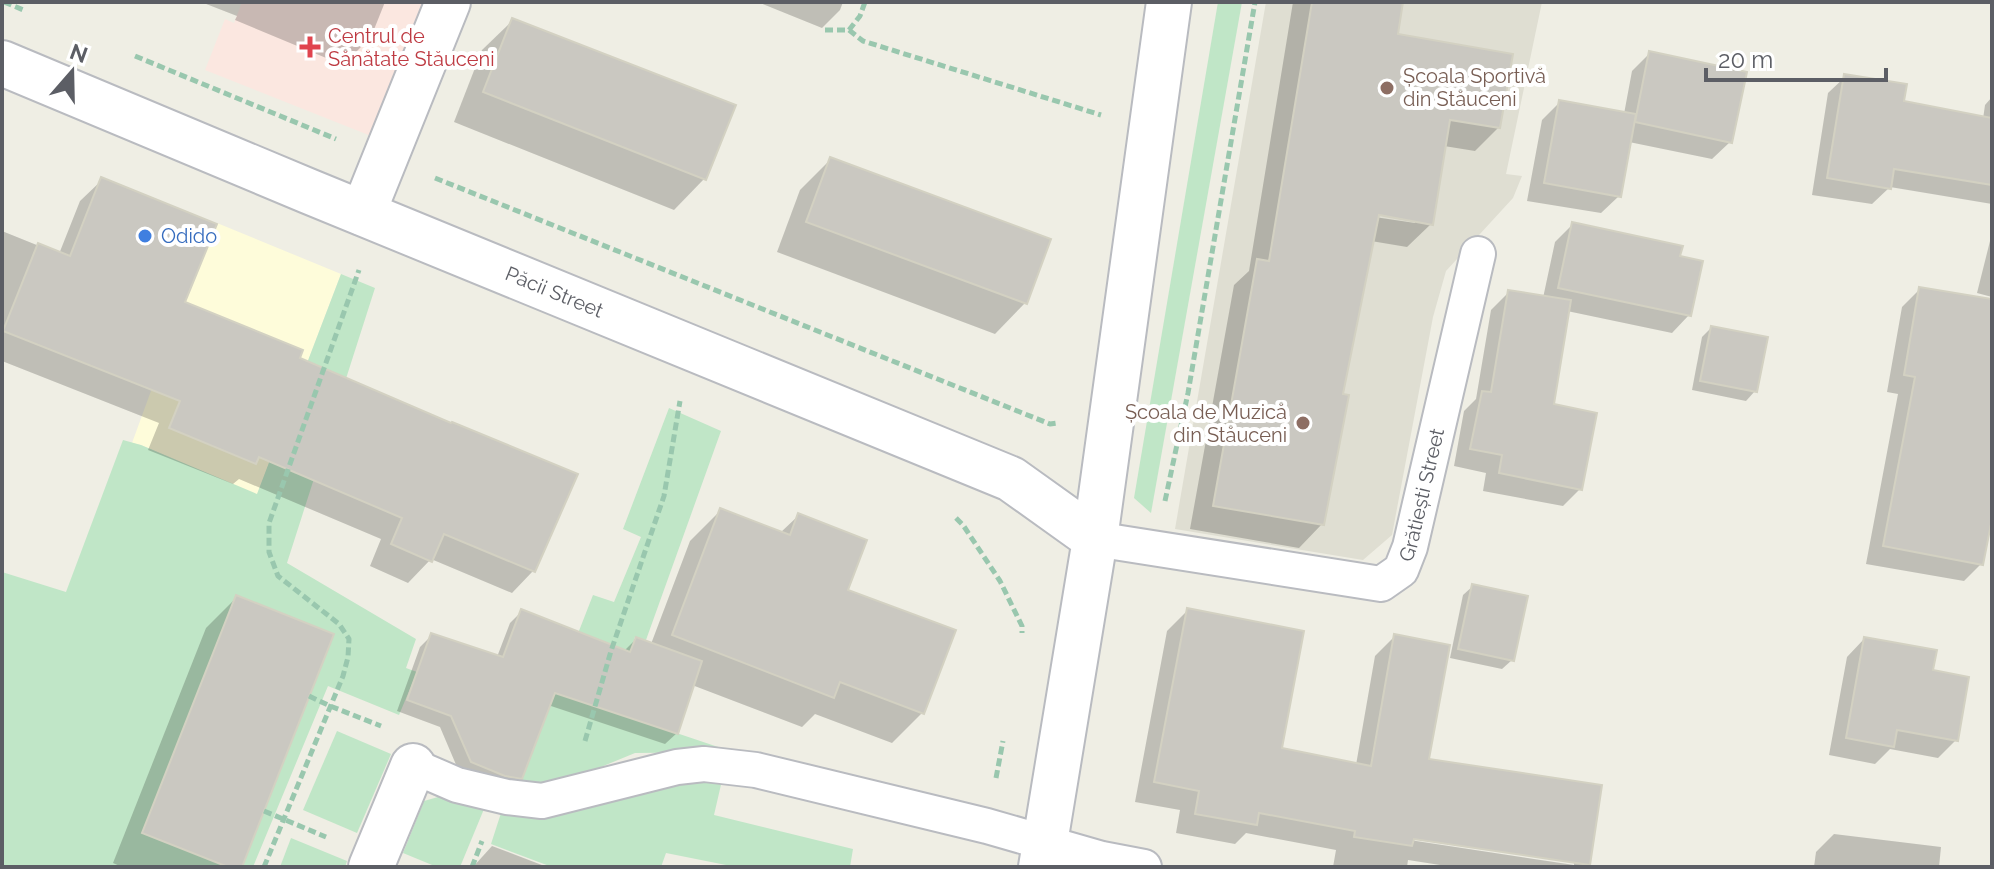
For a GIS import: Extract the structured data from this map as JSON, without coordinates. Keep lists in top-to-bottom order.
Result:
{
  "streets": {
    "street": ["Păcii Street"],
    "lane": ["Grătiești Street"]
  },
  "crossings": [
    ["Păcii Street", "Grătiești Street"]
  ],
  "places": {
    "health": ["Centrul de Sănătate Stăuceni"],
    "other": ["Școala Sportivă din Stăuceni", "Odido", "Școala de Muzică din Stăuceni"]
  },
  "scale_bar": "20 m",
  "north": "top"
}
